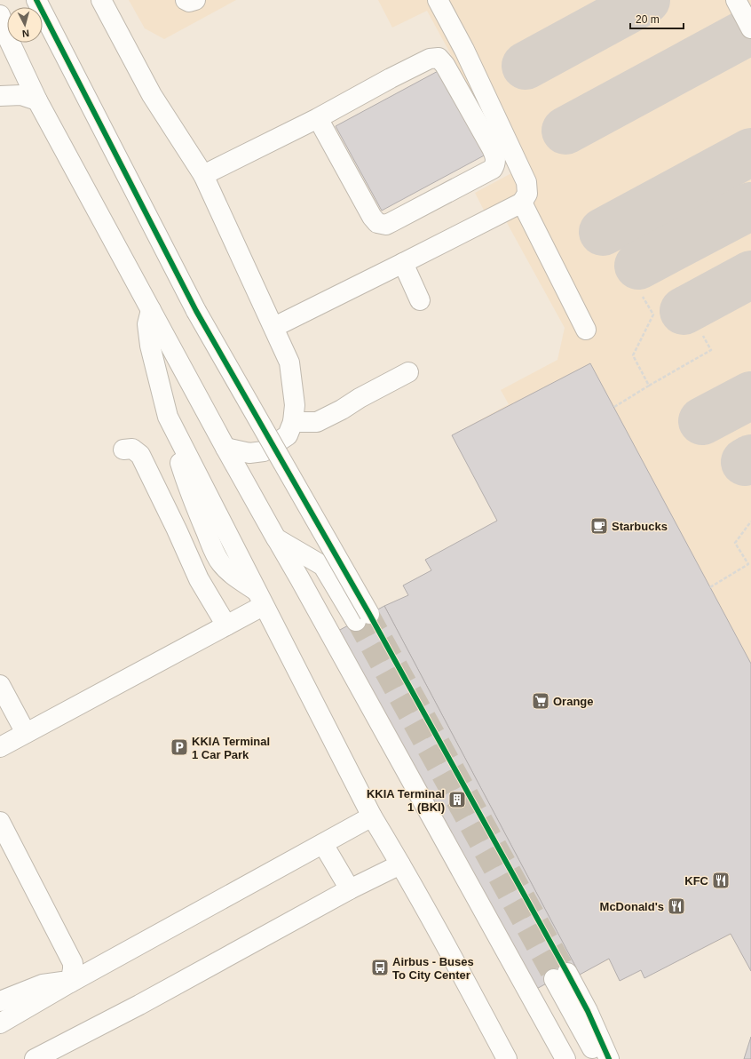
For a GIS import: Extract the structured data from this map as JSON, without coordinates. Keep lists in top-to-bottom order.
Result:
{
  "places": {
    "cafe": ["Starbucks"],
    "supermarket": ["Orange"],
    "parking": ["KKIA Terminal 1 Car Park"],
    "building": ["KKIA Terminal 1 (BKI)"],
    "restaurant": ["KFC", "McDonald's"],
    "bus stop": ["Airbus - Buses To City Center"]
  },
  "scale_bar": "20 m",
  "north": "bottom"
}
